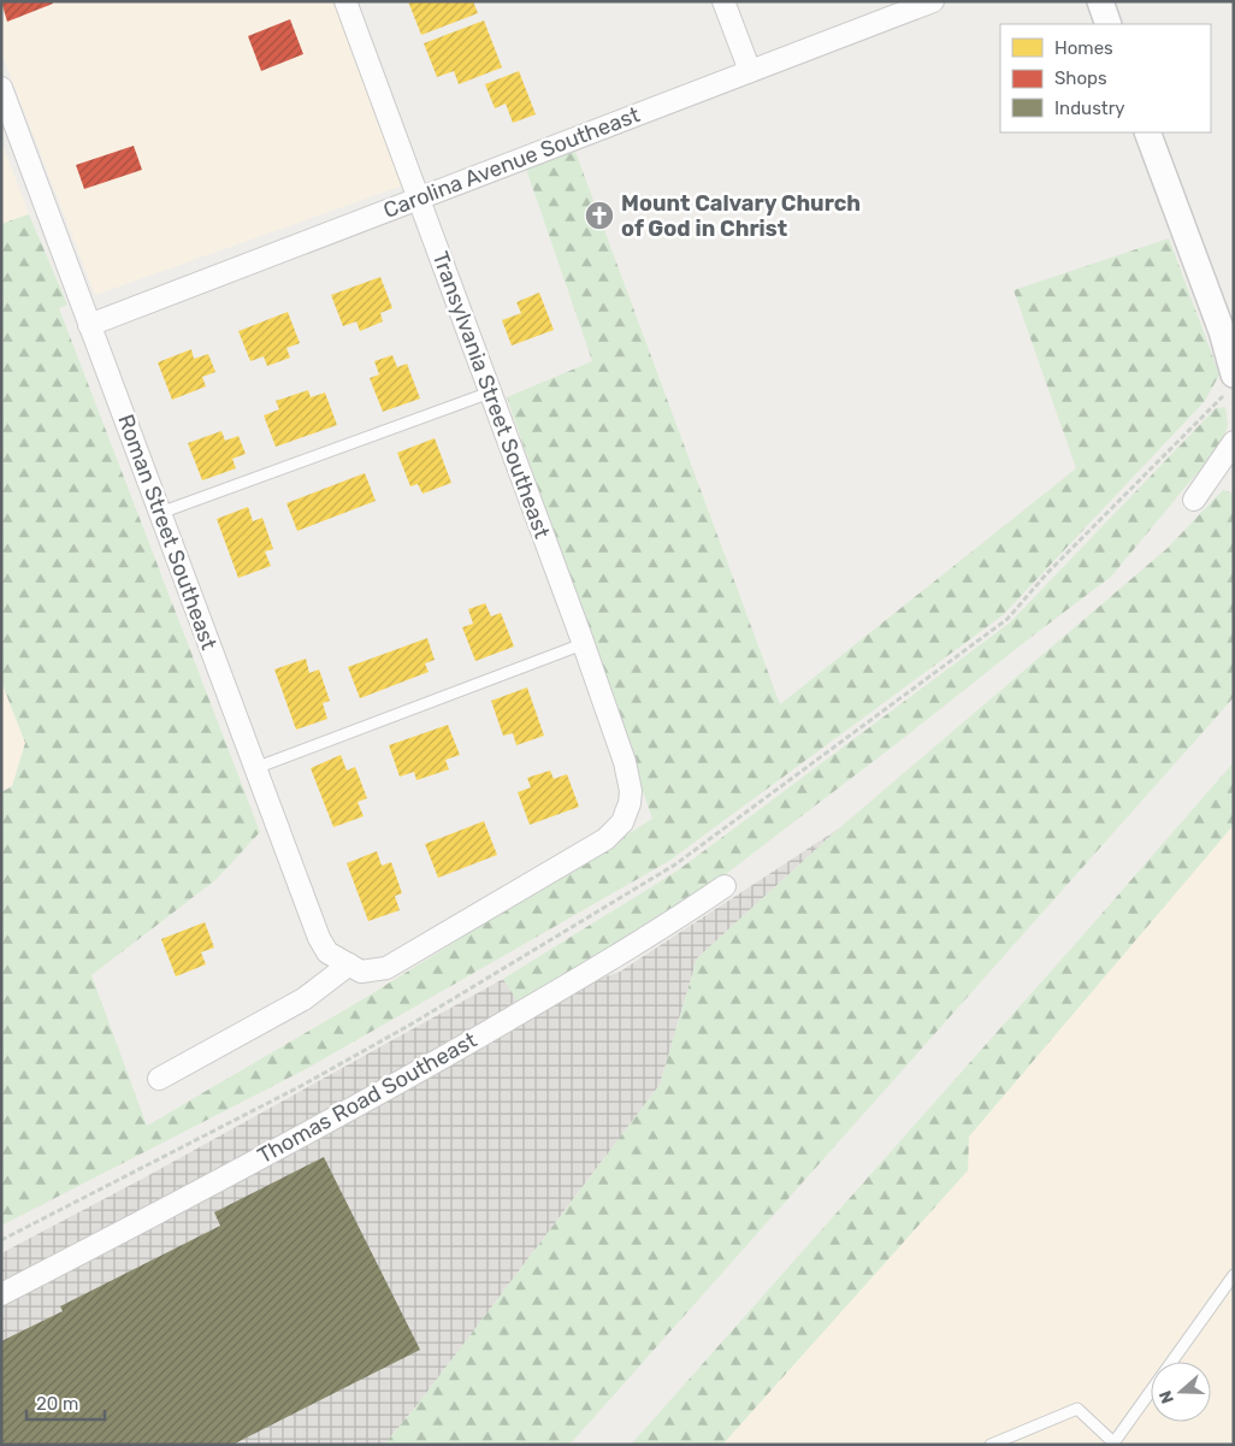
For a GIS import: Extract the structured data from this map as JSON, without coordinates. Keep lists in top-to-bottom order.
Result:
{
  "streets": {
    "street": [
      "Carolina Avenue Southeast",
      "Transylvania Street Southeast",
      "Roman Street Southeast",
      "Thomas Road Southeast"
    ]
  },
  "crossings": [
    ["Carolina Avenue Southeast", "Transylvania Street Southeast"],
    ["Carolina Avenue Southeast", "Roman Street Southeast"],
    ["Transylvania Street Southeast", "Roman Street Southeast"]
  ],
  "places": {
    "church": ["Mount Calvary Church of God in Christ"]
  },
  "legend": ["Homes", "Shops", "Industry"],
  "scale_bar": "20 m",
  "north": "left"
}
